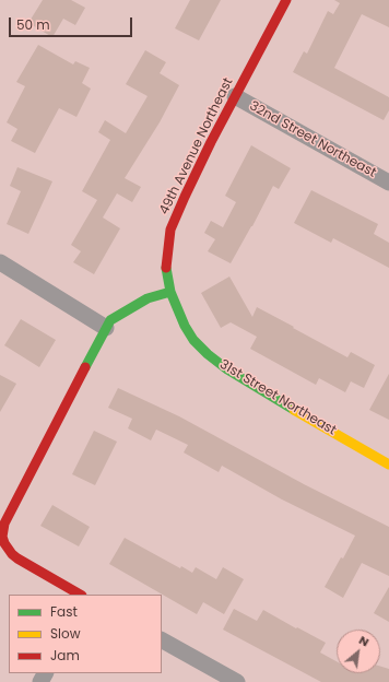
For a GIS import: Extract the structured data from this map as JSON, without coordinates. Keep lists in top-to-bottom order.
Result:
{
  "streets": {
    "street": ["32nd Street Northeast", "49th Avenue Northeast", "31st Street Northeast"]
  },
  "crossings": [
    ["32nd Street Northeast", "49th Avenue Northeast"],
    ["49th Avenue Northeast", "31st Street Northeast"]
  ],
  "legend": ["Fast", "Slow", "Jam"],
  "scale_bar": "50 m",
  "north": "top right"
}
